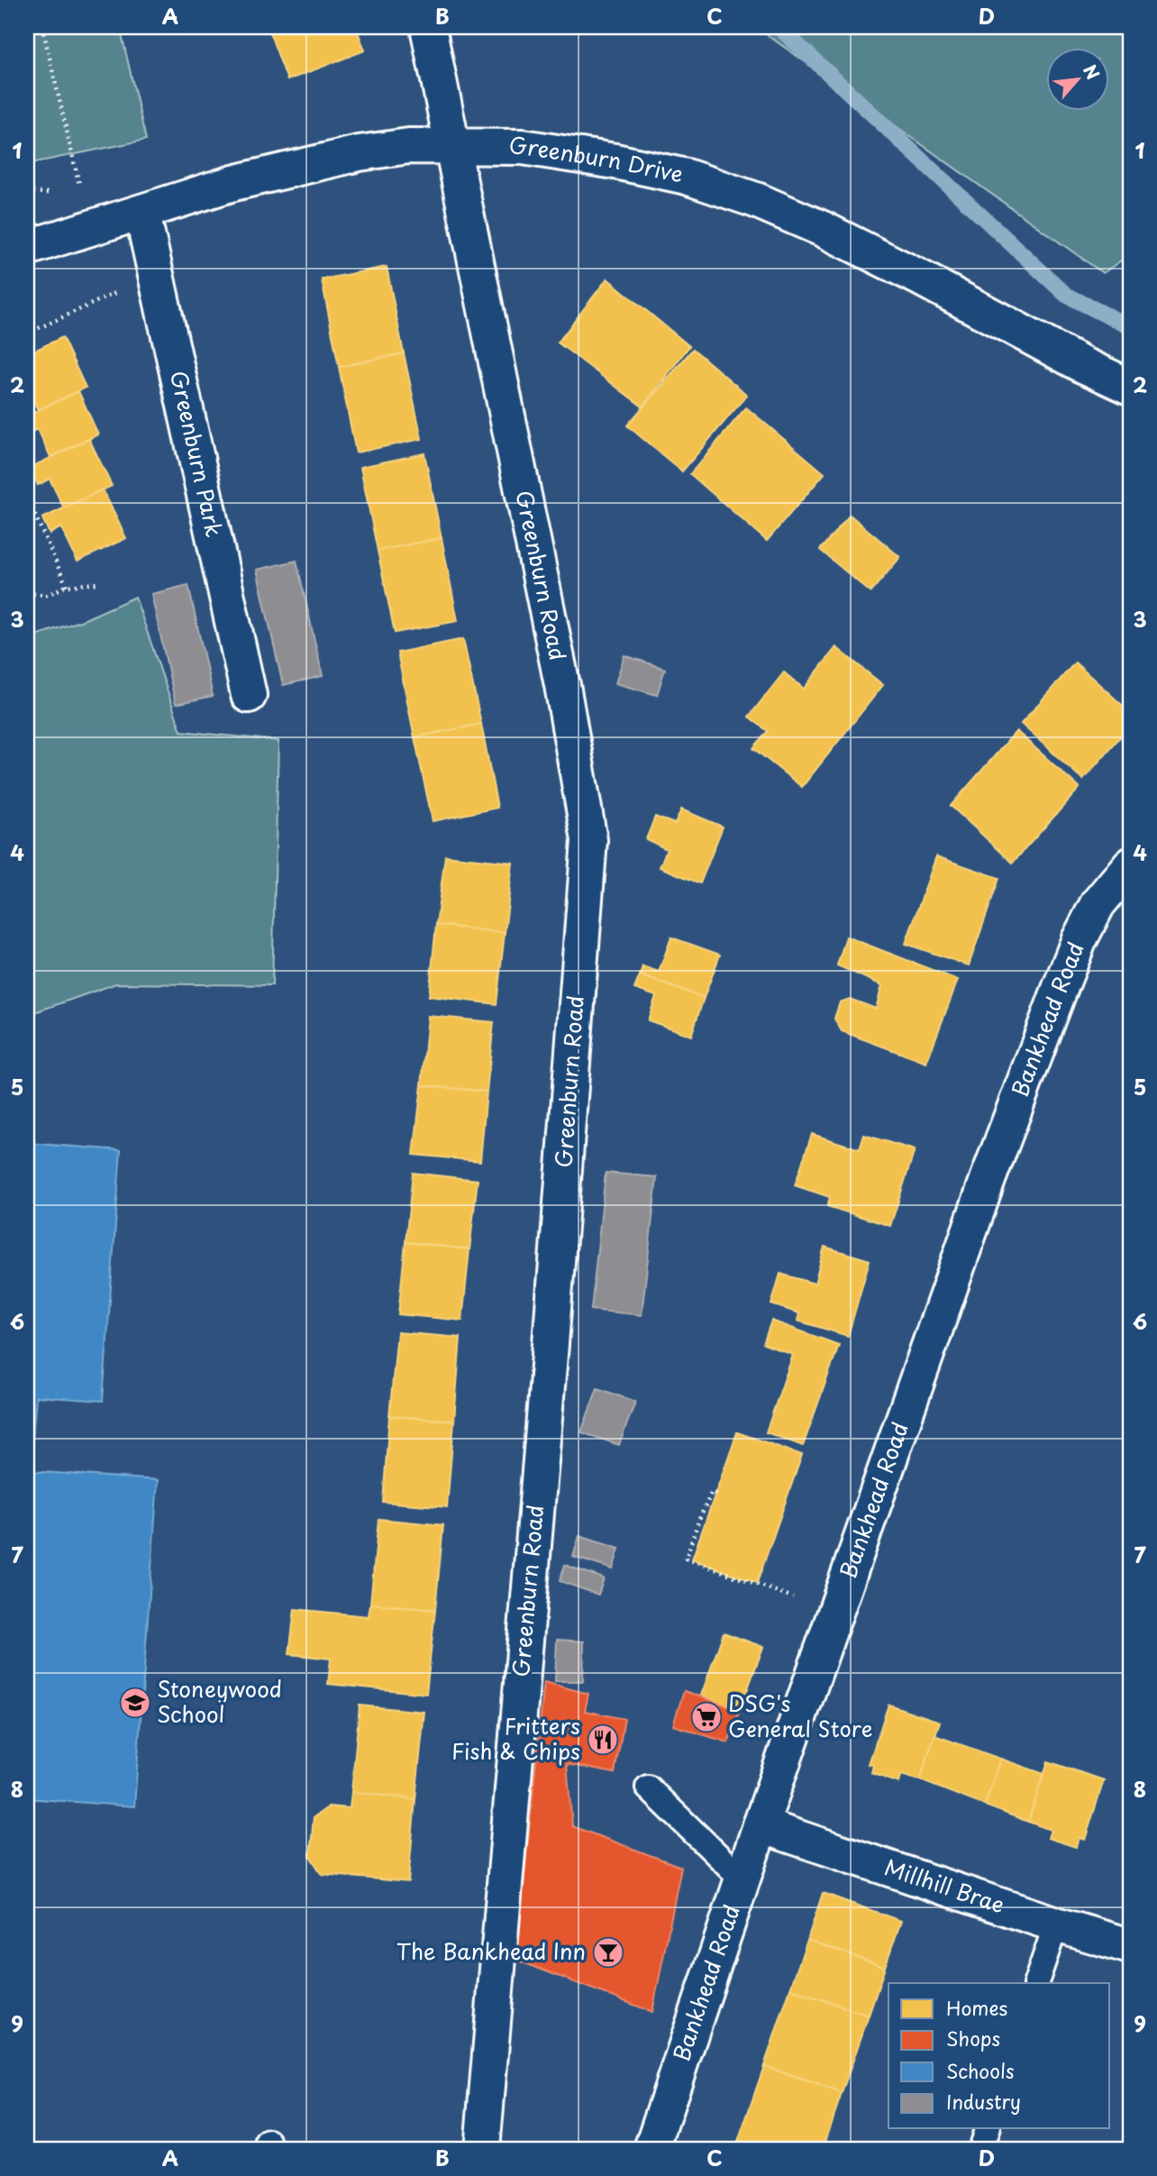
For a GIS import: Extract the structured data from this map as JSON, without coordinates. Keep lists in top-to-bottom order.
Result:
{
  "streets": {
    "street": [
      "Greenburn Drive",
      "Greenburn Park",
      "Greenburn Road",
      "Bankhead Road",
      "Millhill Brae"
    ]
  },
  "crossings": [
    ["Greenburn Drive", "Greenburn Park"],
    ["Greenburn Drive", "Greenburn Road"],
    ["Bankhead Road", "Millhill Brae"]
  ],
  "places": {
    "school or university": ["Stoneywood School"],
    "supermarket": ["DSG's General Store"],
    "restaurant": ["Fritters Fish & Chips"],
    "bar": ["The Bankhead Inn"]
  },
  "legend": [
    "Homes",
    "Shops",
    "Schools",
    "Industry"
  ],
  "north": "top right",
  "grid": {
    "columns": [
      "A",
      "B",
      "C",
      "D"
    ],
    "rows": [
      "1",
      "2",
      "3",
      "4",
      "5",
      "6",
      "7",
      "8",
      "9"
    ]
  }
}
